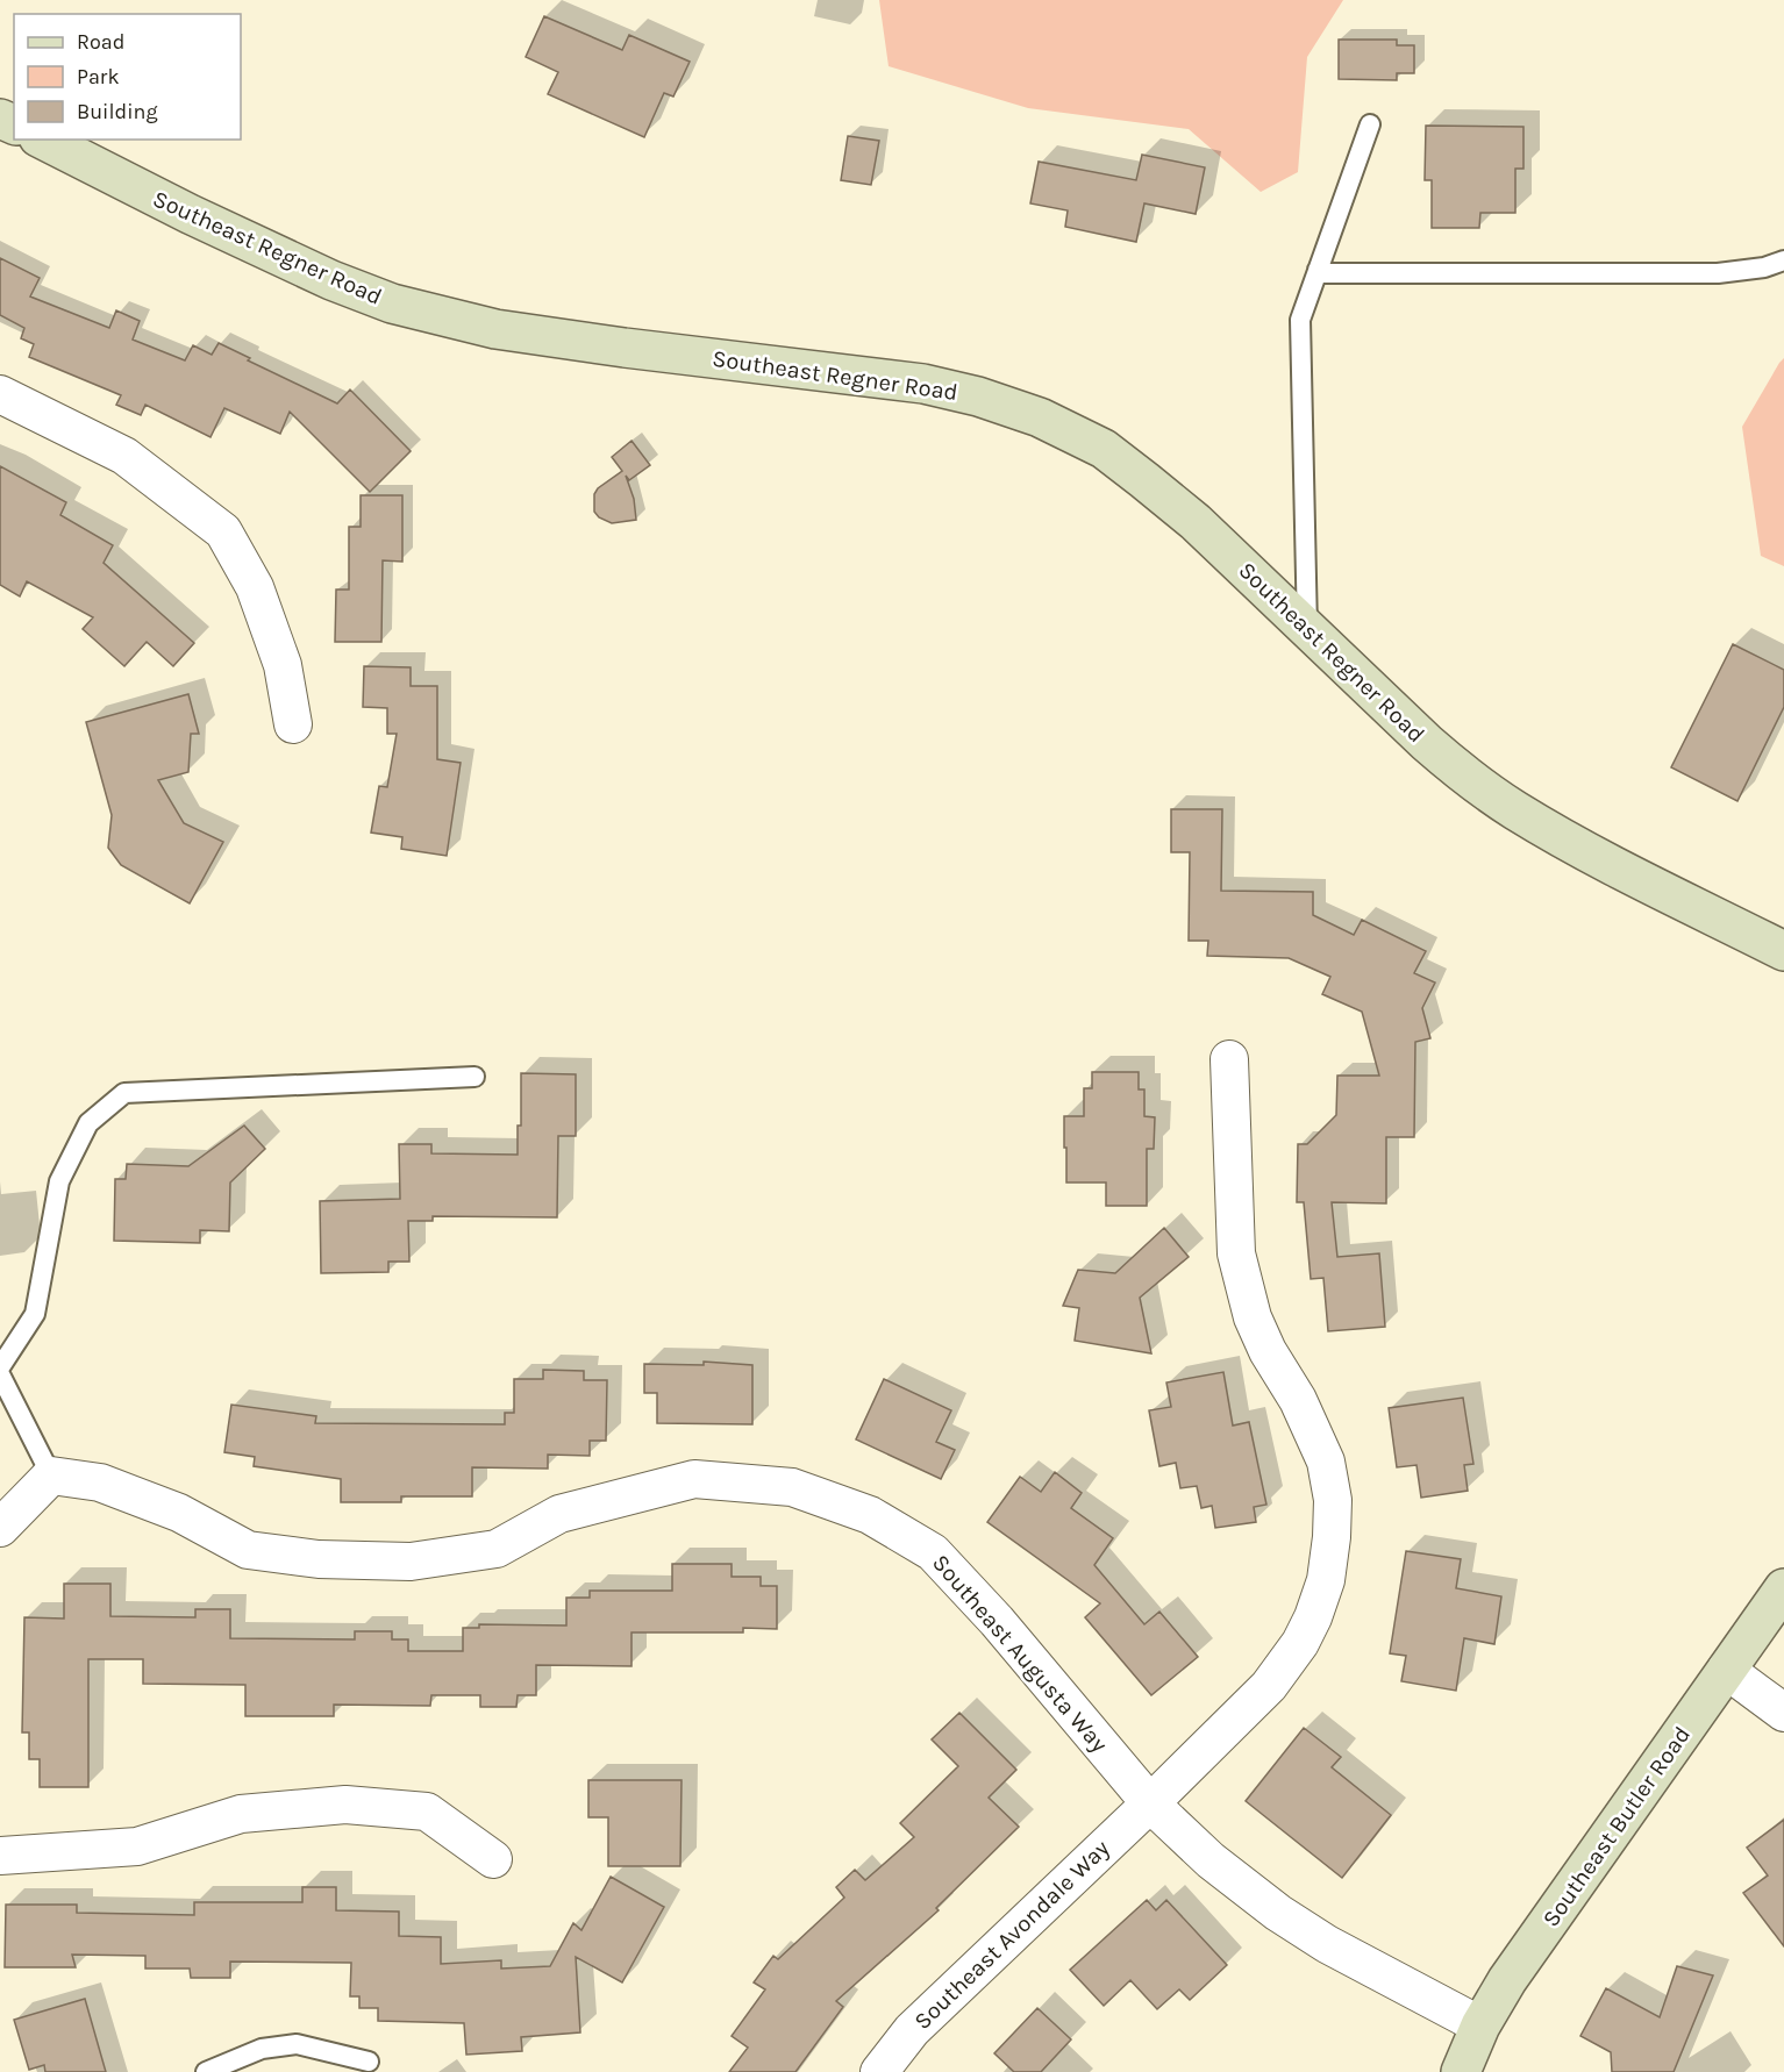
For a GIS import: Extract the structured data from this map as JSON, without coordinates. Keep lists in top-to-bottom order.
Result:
{
  "streets": {
    "main road": ["Southeast Regner Road", "Southeast Butler Road"],
    "street": ["Southeast Augusta Way", "Southeast Avondale Way"]
  },
  "crossings": [
    ["Southeast Augusta Way", "Southeast Butler Road"],
    ["Southeast Augusta Way", "Southeast Avondale Way"]
  ],
  "legend": ["Road", "Park", "Building"]
}
